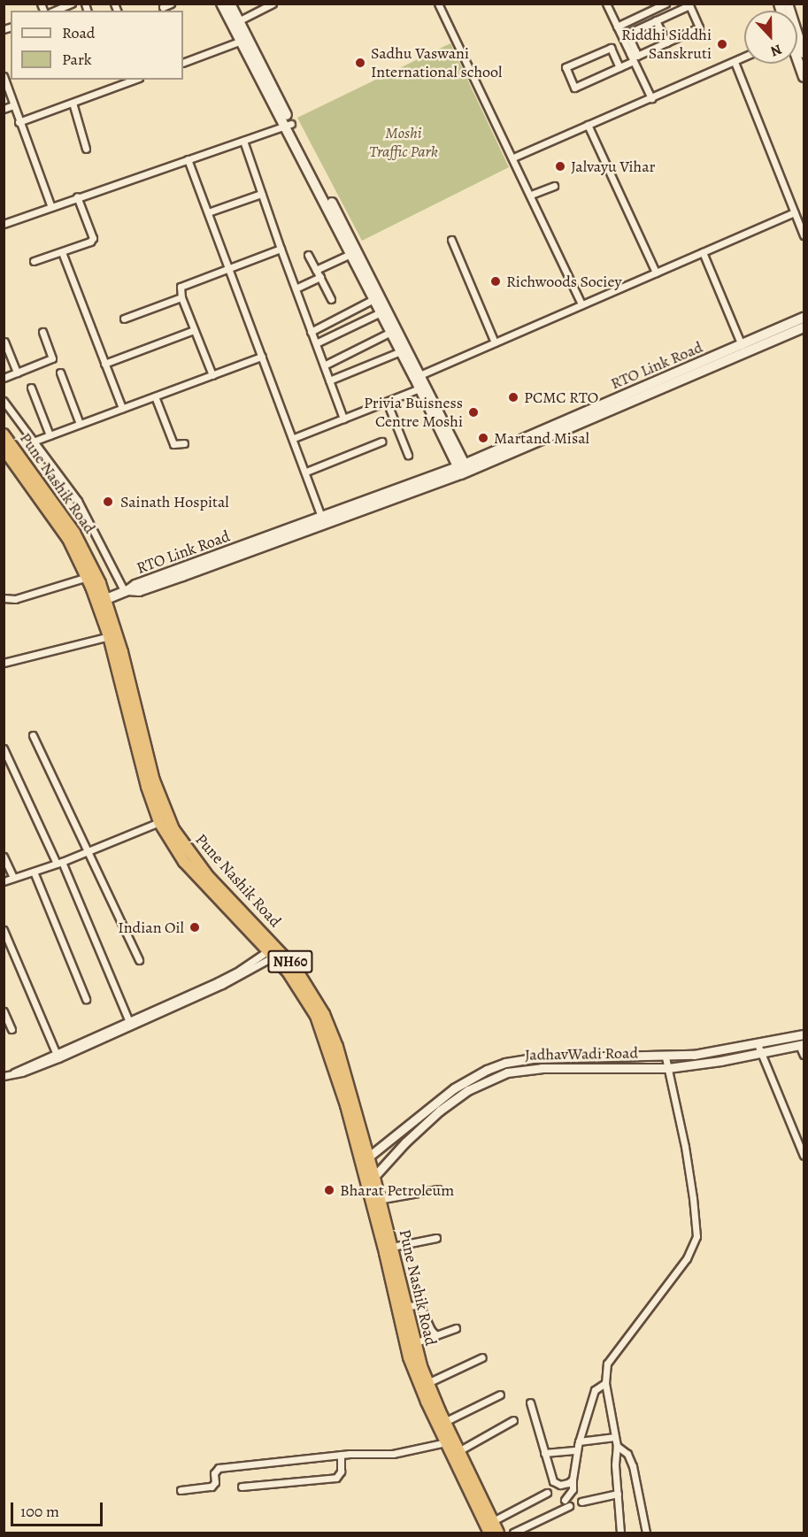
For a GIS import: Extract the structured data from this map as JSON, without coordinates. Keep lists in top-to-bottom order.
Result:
{
  "streets": {
    "highway": ["Pune Nashik Road", "NH60"],
    "main road": ["RTO Link Road"],
    "street": ["JadhavWadi Road"]
  },
  "crossings": [
    ["RTO Link Road", "Pune Nashik Road"],
    ["Pune Nashik Road", "JadhavWadi Road"]
  ],
  "parks": ["Moshi Traffic Park"],
  "places": [
    "Riddhi Siddhi Sanskruti",
    "Sadhu Vaswani International school",
    "Jalvayu Vihar",
    "Richwoods Sociey",
    "PCMC RTO",
    "Privia Buisness Centre Moshi",
    "Martand Misal",
    "Sainath Hospital",
    "Indian Oil",
    "Bharat Petroleum"
  ],
  "legend": ["Road", "Park"],
  "scale_bar": "100 m",
  "north": "bottom"
}
